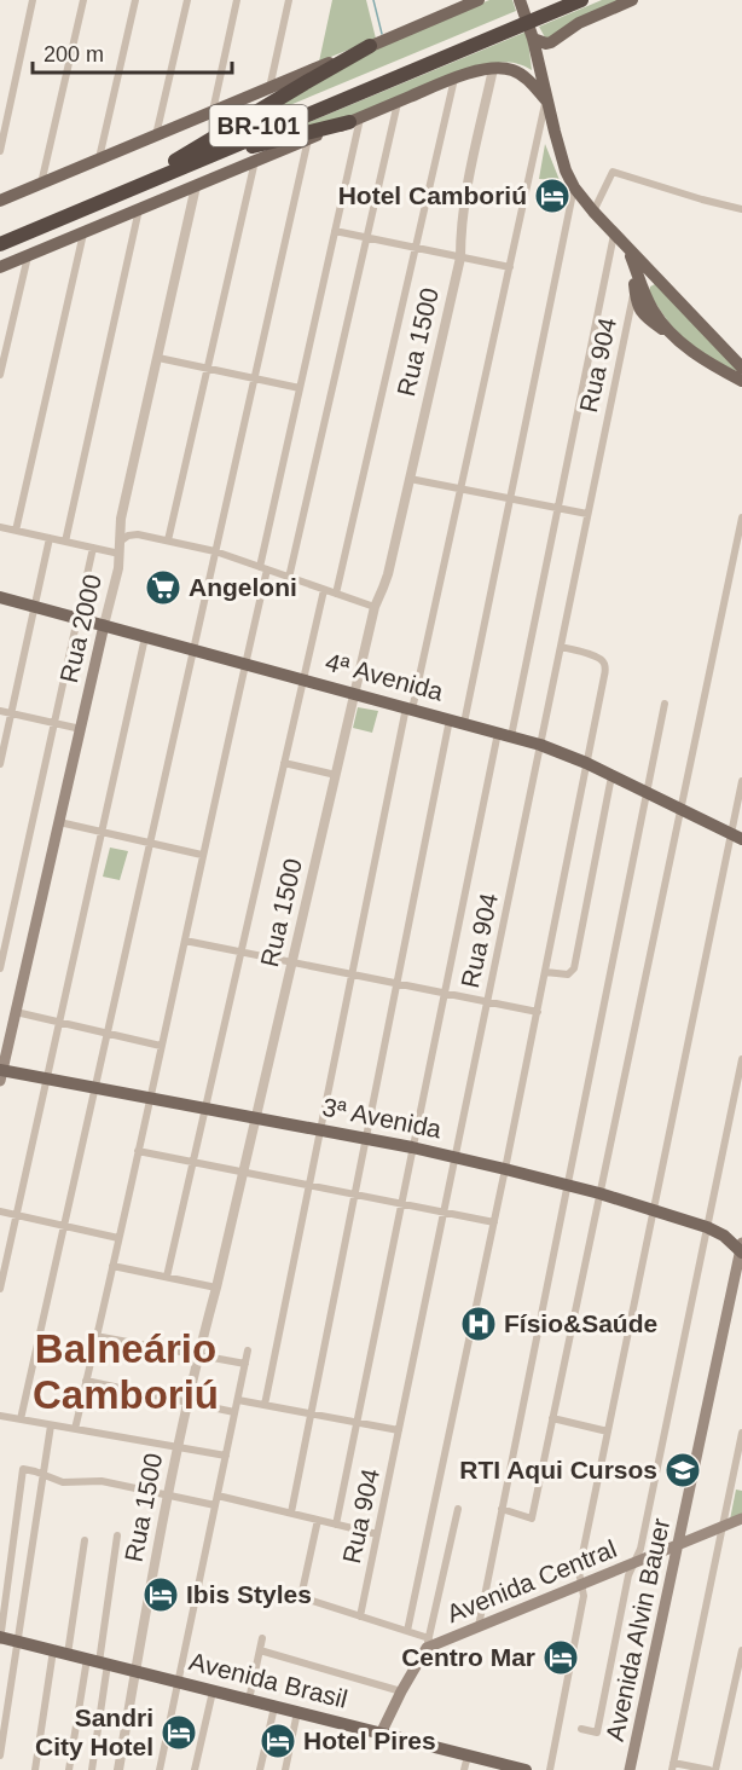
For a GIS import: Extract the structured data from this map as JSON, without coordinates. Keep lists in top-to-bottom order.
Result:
{
  "streets": {
    "highway": ["BR-101"],
    "main road": [
      "Rua 2000",
      "4ª Avenida",
      "3ª Avenida",
      "Avenida Central",
      "Avenida Alvin Bauer",
      "Avenida Brasil"
    ],
    "street": ["Rua 1500", "Rua 904"]
  },
  "crossings": [
    ["Rua 1500", "4ª Avenida"],
    ["Rua 1500", "3ª Avenida"],
    ["Rua 1500", "Avenida Brasil"],
    ["Rua 904", "4ª Avenida"],
    ["Rua 904", "3ª Avenida"],
    ["Rua 2000", "4ª Avenida"],
    ["Rua 2000", "3ª Avenida"],
    ["3ª Avenida", "Avenida Alvin Bauer"],
    ["Avenida Central", "Avenida Alvin Bauer"],
    ["Avenida Central", "Avenida Brasil"]
  ],
  "districts": ["Balneário Camboriú"],
  "places": {
    "hotel": [
      "Hotel Camboriú",
      "Ibis Styles",
      "Centro Mar",
      "Sandri City Hotel",
      "Hotel Pires"
    ],
    "supermarket": ["Angeloni"],
    "hospital": ["Físio&Saúde"],
    "school or university": ["RTI Aqui Cursos"]
  },
  "scale_bar": "200 m"
}
